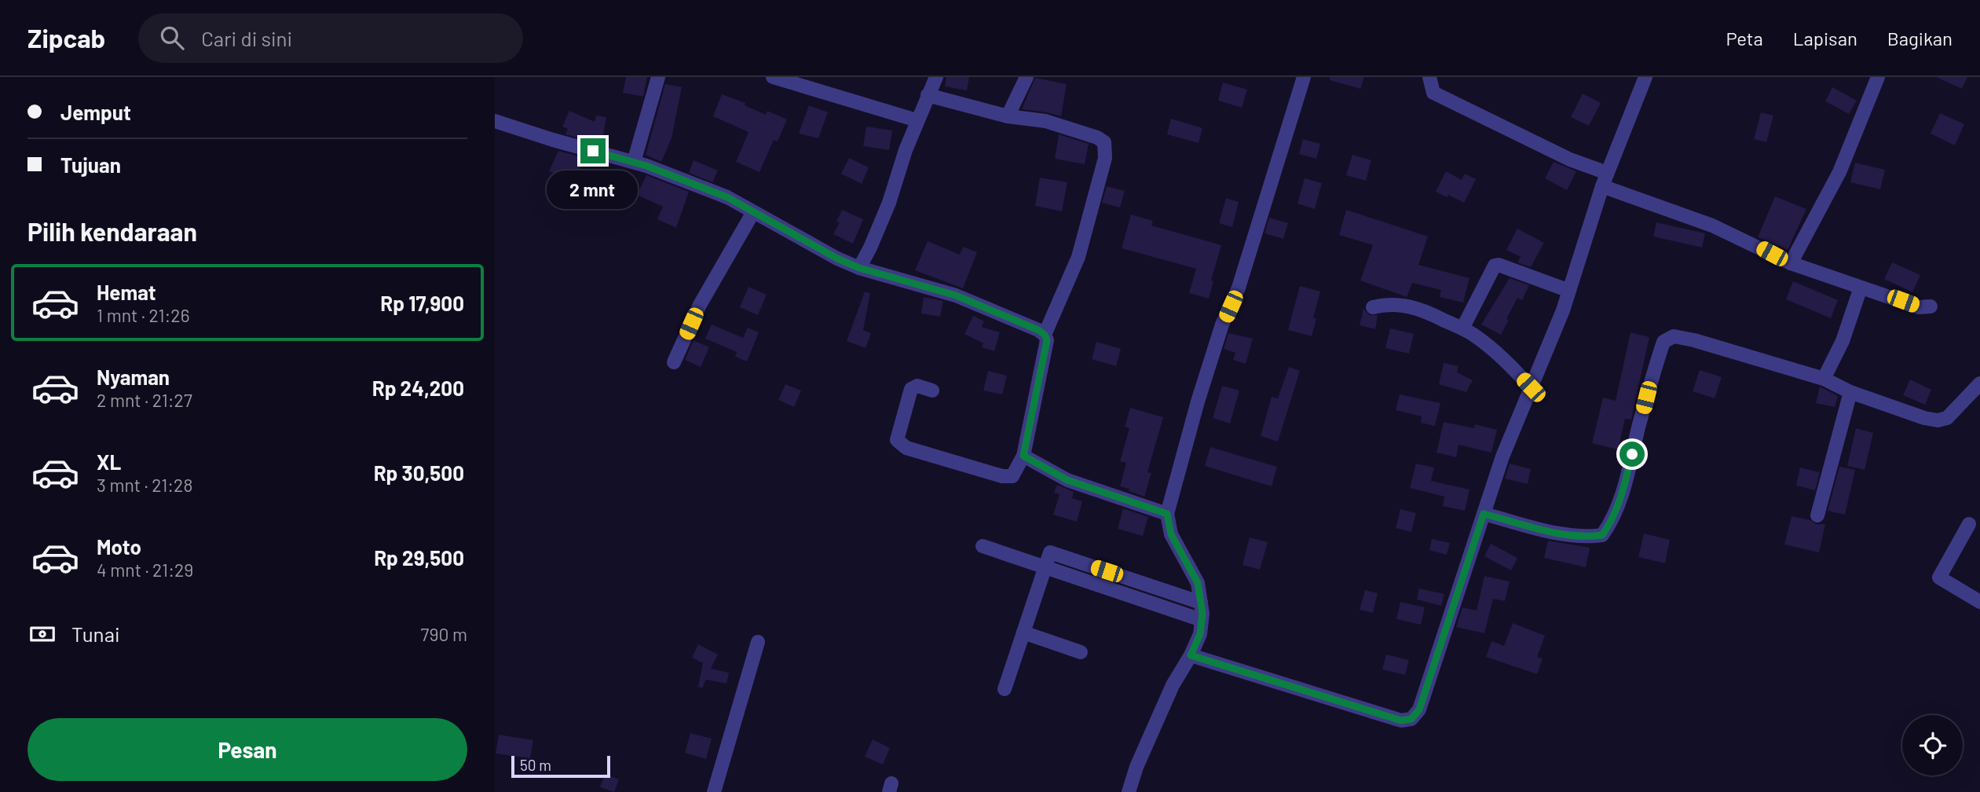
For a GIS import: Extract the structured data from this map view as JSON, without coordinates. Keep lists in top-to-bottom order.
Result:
{
  "scale_bar": "50 m",
  "page": {
    "header": "Zipcab",
    "search": "Cari di sini",
    "nav": ["Peta", "Lapisan", "Bagikan"],
    "banner": ["Jemput", "Tujuan"],
    "bubble": "2 mnt",
    "heading": "Pilih kendaraan",
    "list": [
      {
        "name": "Hemat",
        "note": "1 mnt · 21:26",
        "value": "Rp 17,900"
      },
      {
        "name": "Nyaman",
        "note": "2 mnt · 21:27",
        "value": "Rp 24,200"
      },
      {
        "name": "XL",
        "note": "3 mnt · 21:28",
        "value": "Rp 30,500"
      },
      {
        "name": "Moto",
        "note": "4 mnt · 21:29",
        "value": "Rp 29,500"
      }
    ],
    "pay": ["Tunai", "790 m"],
    "buttons": "Pesan",
    "scale": "50 m"
  }
}
